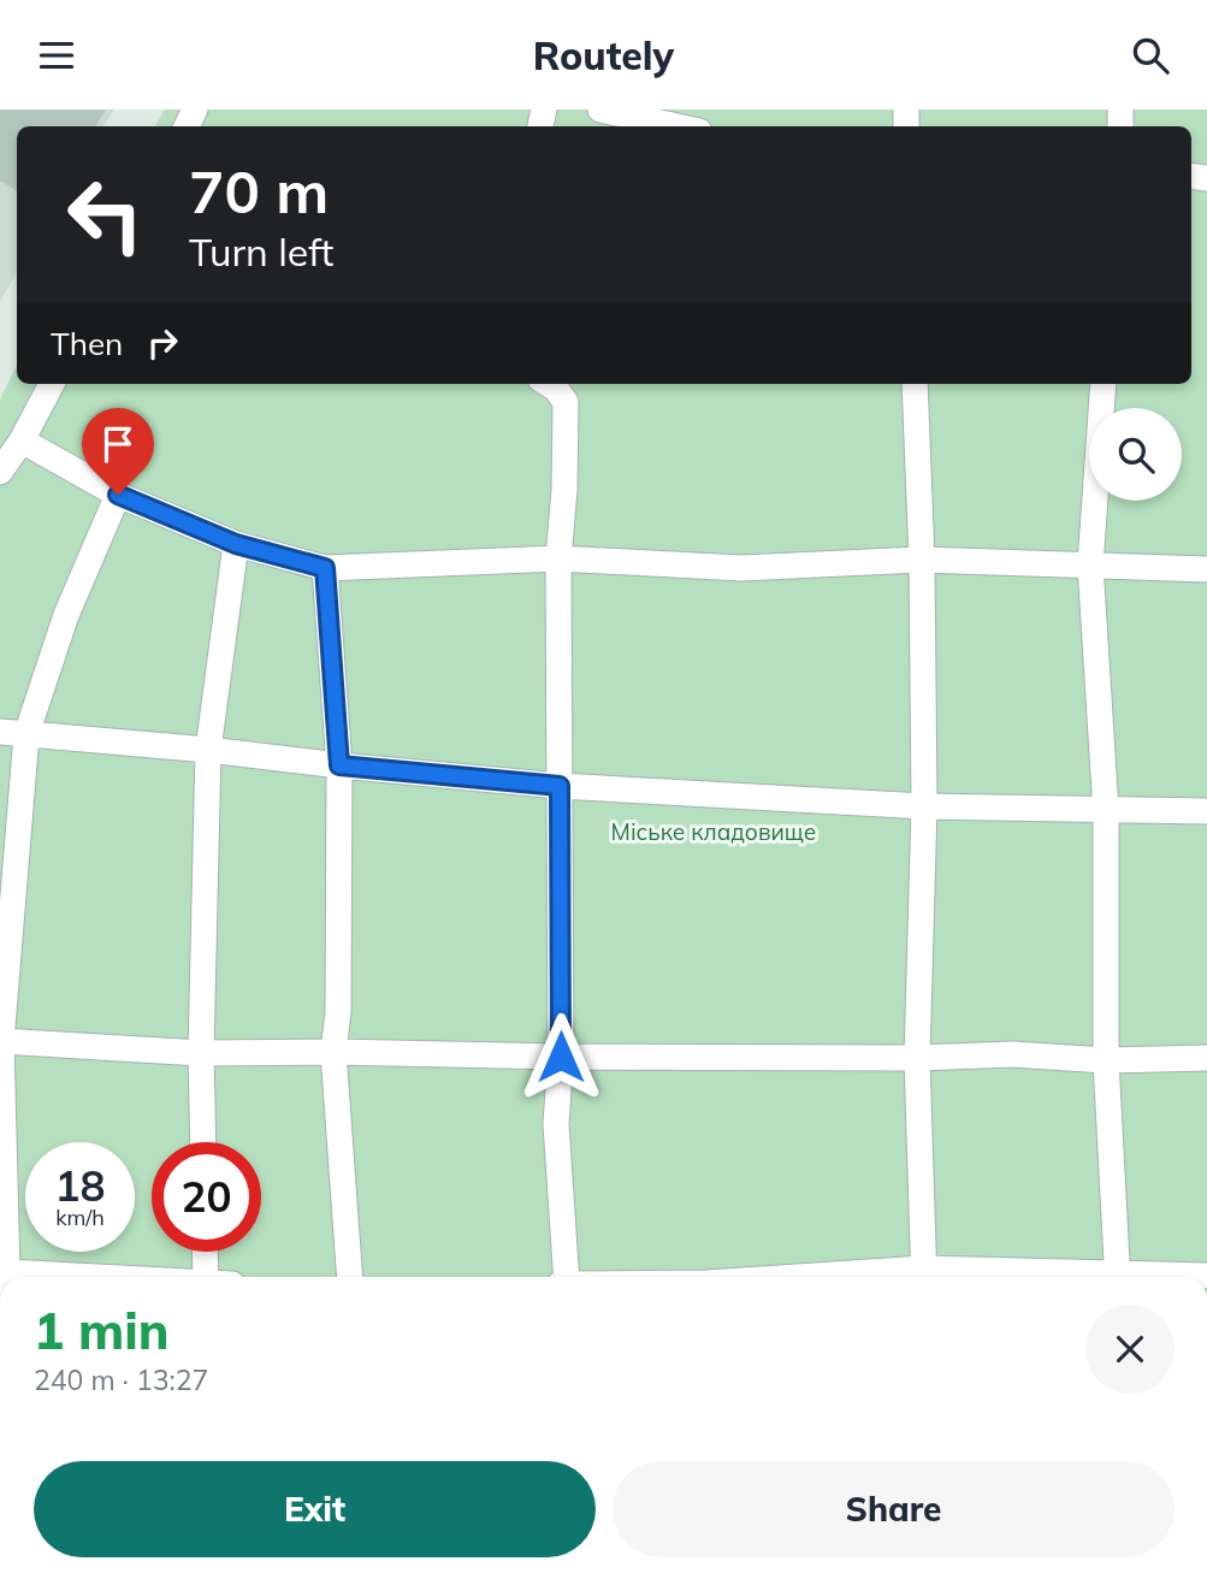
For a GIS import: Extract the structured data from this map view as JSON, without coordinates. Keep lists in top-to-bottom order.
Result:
{
  "parks": ["Міське кладовище"],
  "page": {
    "header": "Routely",
    "turn": ["70 m", "Turn left"],
    "then": "Then",
    "speed": "18 km/h",
    "limit": "20",
    "heading": ["1 min", "240 m · 13:27"],
    "buttons": ["Exit", "Share"]
  }
}
